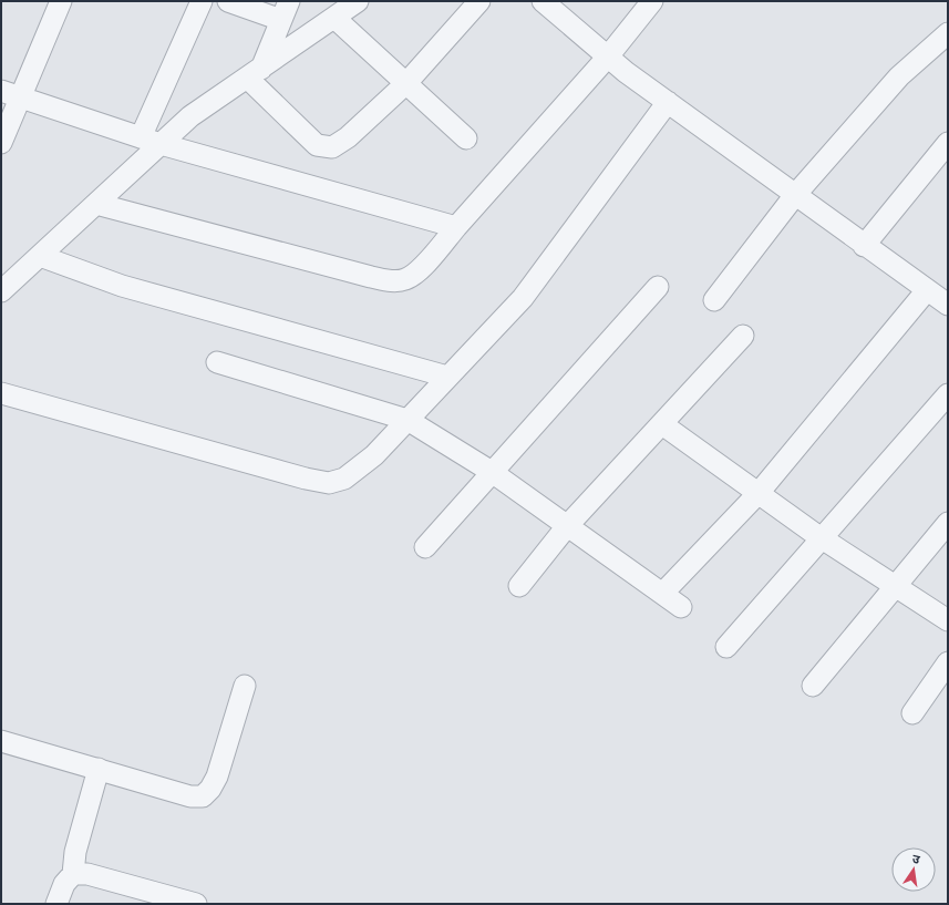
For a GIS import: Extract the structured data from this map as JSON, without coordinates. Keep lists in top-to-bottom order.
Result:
{
  "north": "top"
}
